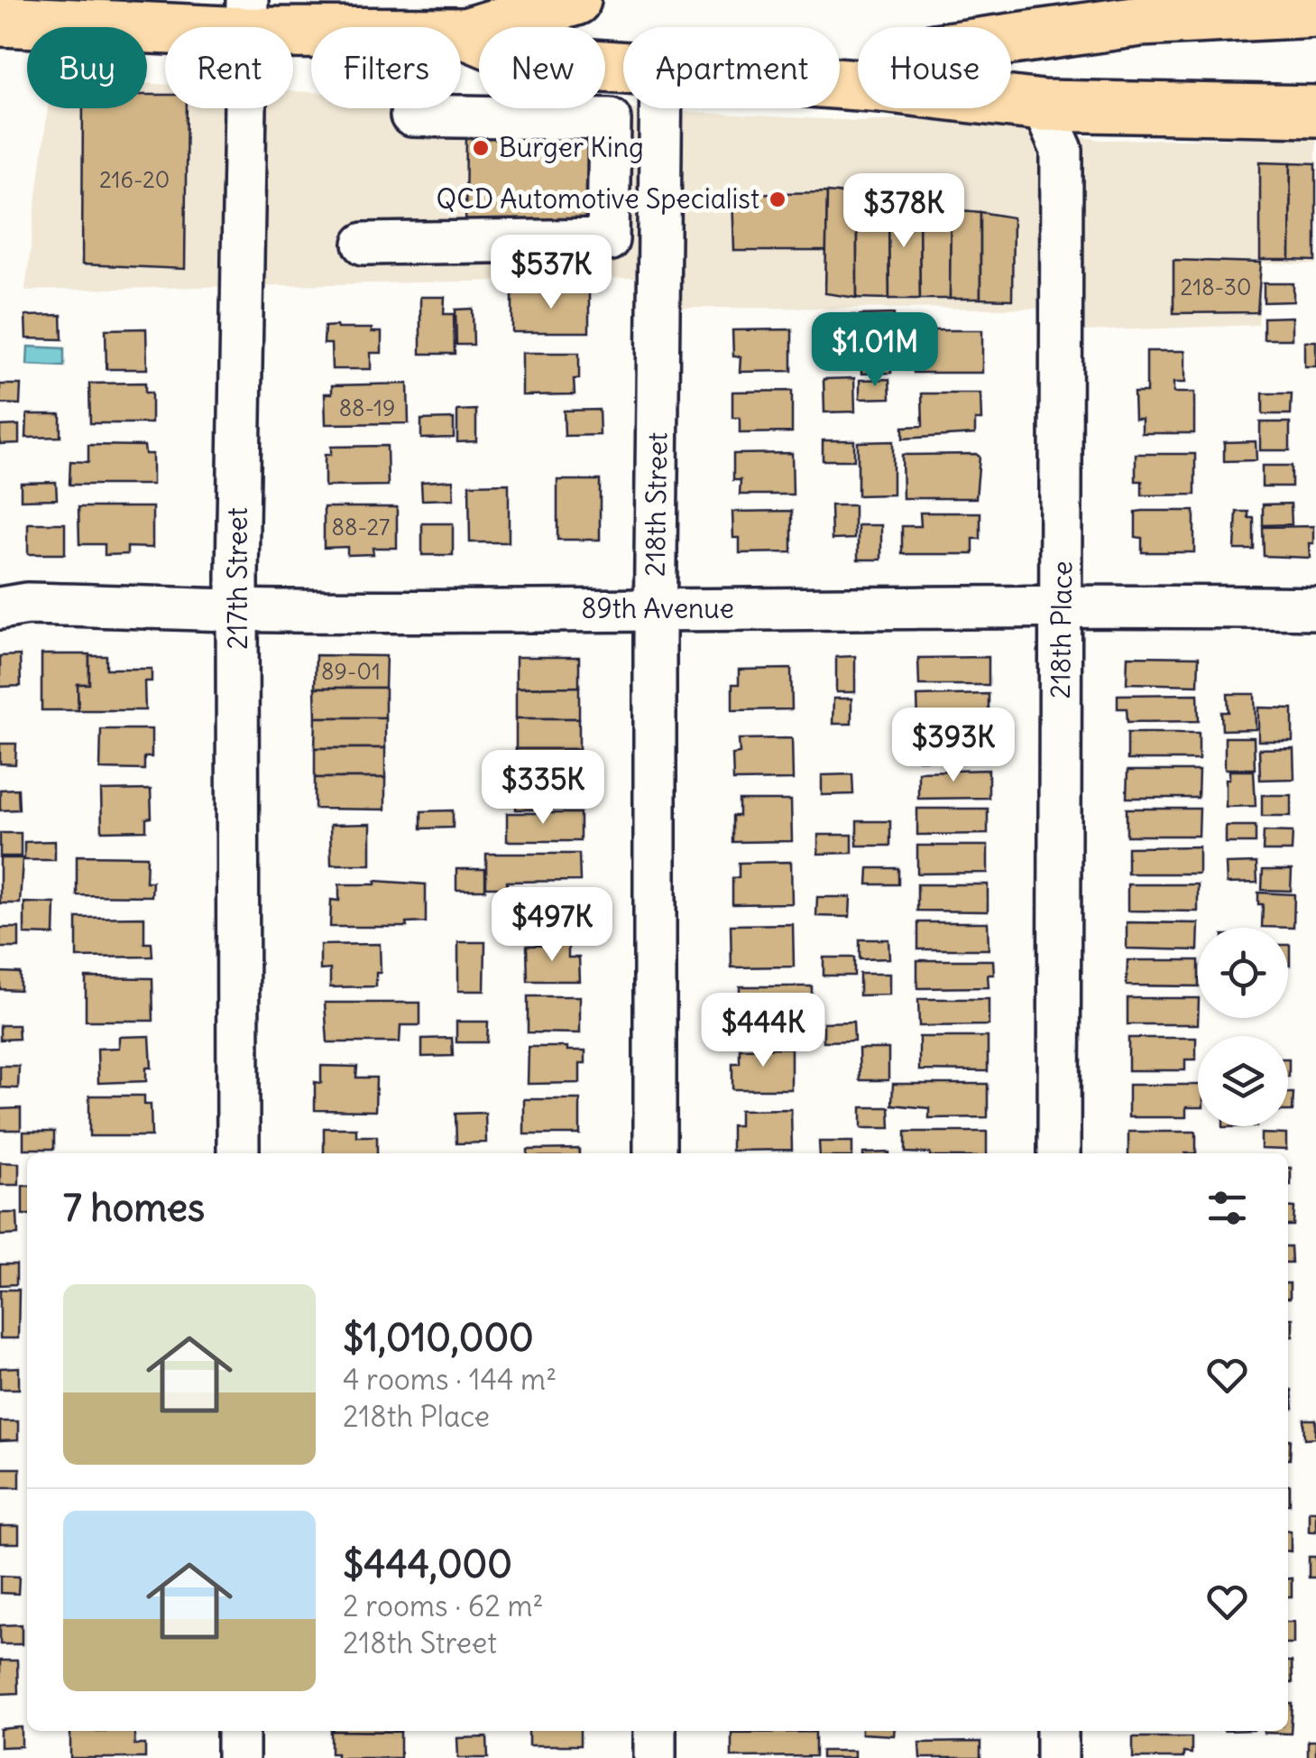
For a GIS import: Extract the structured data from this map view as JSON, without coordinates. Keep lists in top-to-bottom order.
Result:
{
  "streets": {
    "street": [
      "218th Street",
      "217th Street",
      "89th Avenue",
      "218th Place"
    ]
  },
  "crossings": [
    ["218th Street", "89th Avenue"],
    ["217th Street", "89th Avenue"],
    ["89th Avenue", "218th Place"]
  ],
  "places": ["Burger King", "QCD Automotive Specialist"],
  "house_numbers": [
    "216-20",
    "218-30",
    "88-19",
    "88-27",
    "89-01"
  ],
  "page": {
    "chip": [
      "Buy",
      "Rent",
      "Filters",
      "New",
      "Apartment",
      "House"
    ],
    "price": [
      "$378K",
      "$537K",
      "$1.01M",
      "$393K",
      "$335K",
      "$497K",
      "$444K"
    ],
    "heading": "7 homes",
    "list": [
      {
        "name": "$1,010,000",
        "note": "4 rooms · 144 m² · 218th Place"
      },
      {
        "name": "$444,000",
        "note": "2 rooms · 62 m² · 218th Street"
      }
    ]
  }
}
